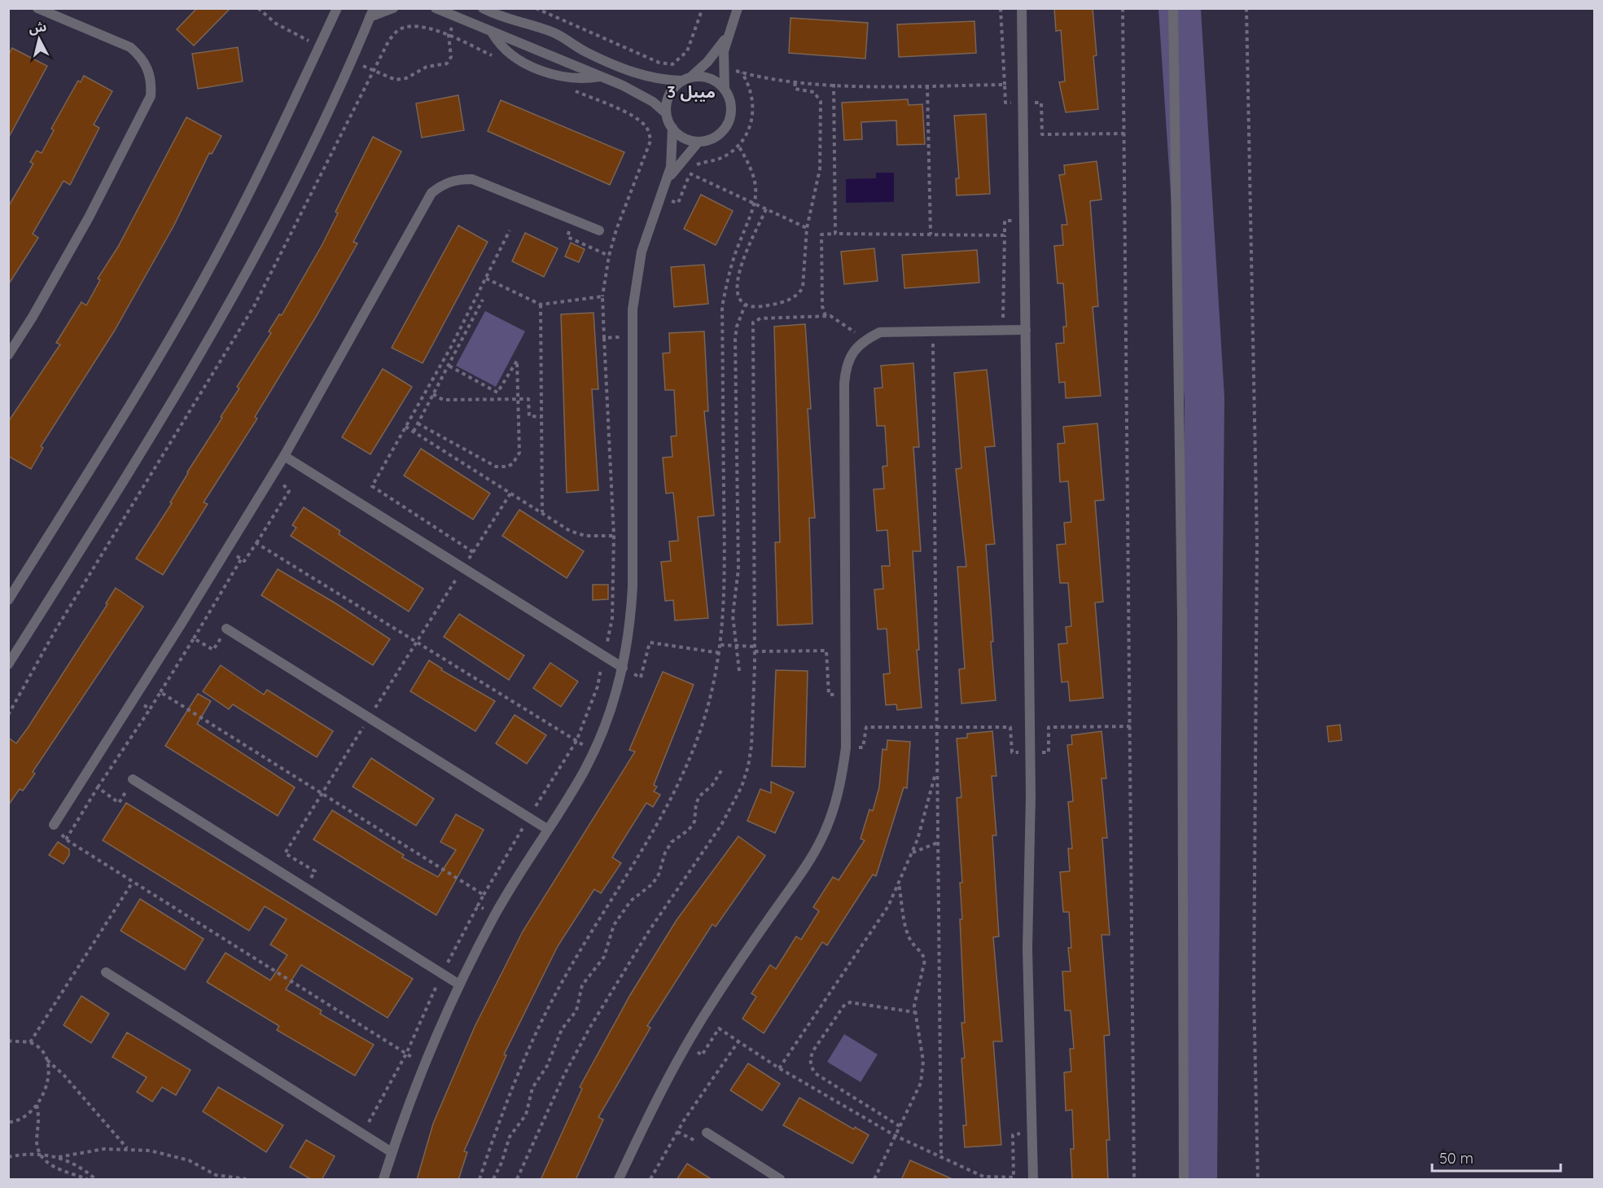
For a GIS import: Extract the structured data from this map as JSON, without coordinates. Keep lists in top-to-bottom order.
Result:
{
  "districts": ["ميبل 3"],
  "scale_bar": "50 m",
  "north": "top"
}
